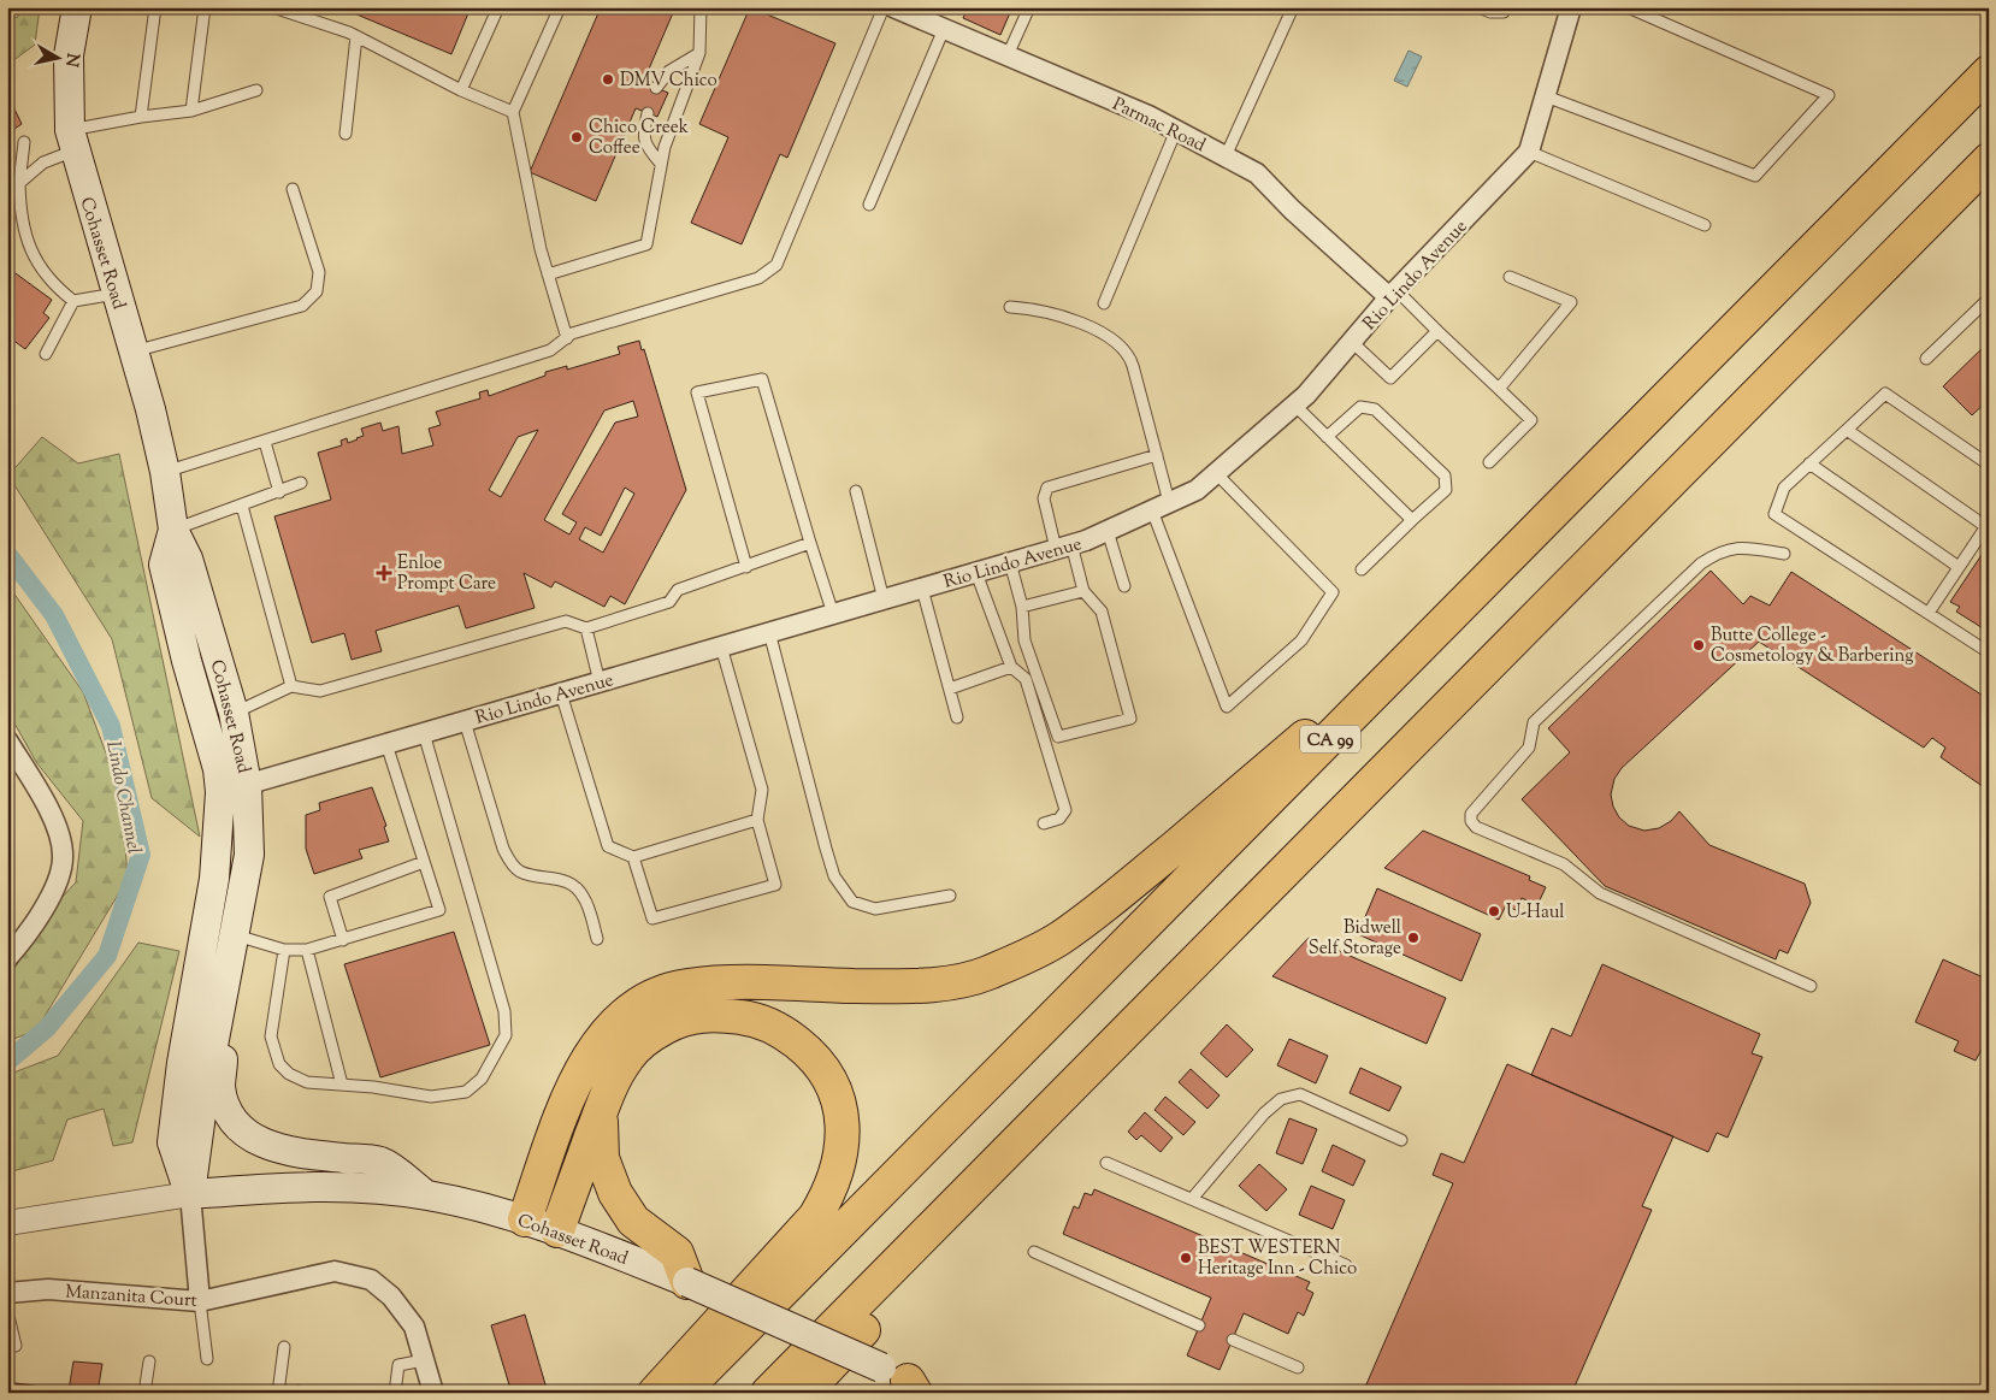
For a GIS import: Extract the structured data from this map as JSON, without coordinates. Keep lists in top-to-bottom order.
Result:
{
  "streets": {
    "highway": ["CA 99"],
    "main road": ["Cohasset Road"],
    "street": ["Parmac Road", "Rio Lindo Avenue", "Manzanita Court"]
  },
  "crossings": [
    ["Parmac Road", "Rio Lindo Avenue"],
    ["Cohasset Road", "Rio Lindo Avenue"]
  ],
  "water": ["Lindo Channel"],
  "places": {
    "other": [
      "DMV Chico",
      "Chico Creek Coffee",
      "Butte College - Cosmetology & Barbering",
      "U-Haul",
      "Bidwell Self Storage",
      "BEST WESTERN Heritage Inn - Chico"
    ],
    "health": ["Enloe Prompt Care"]
  },
  "north": "right"
}
